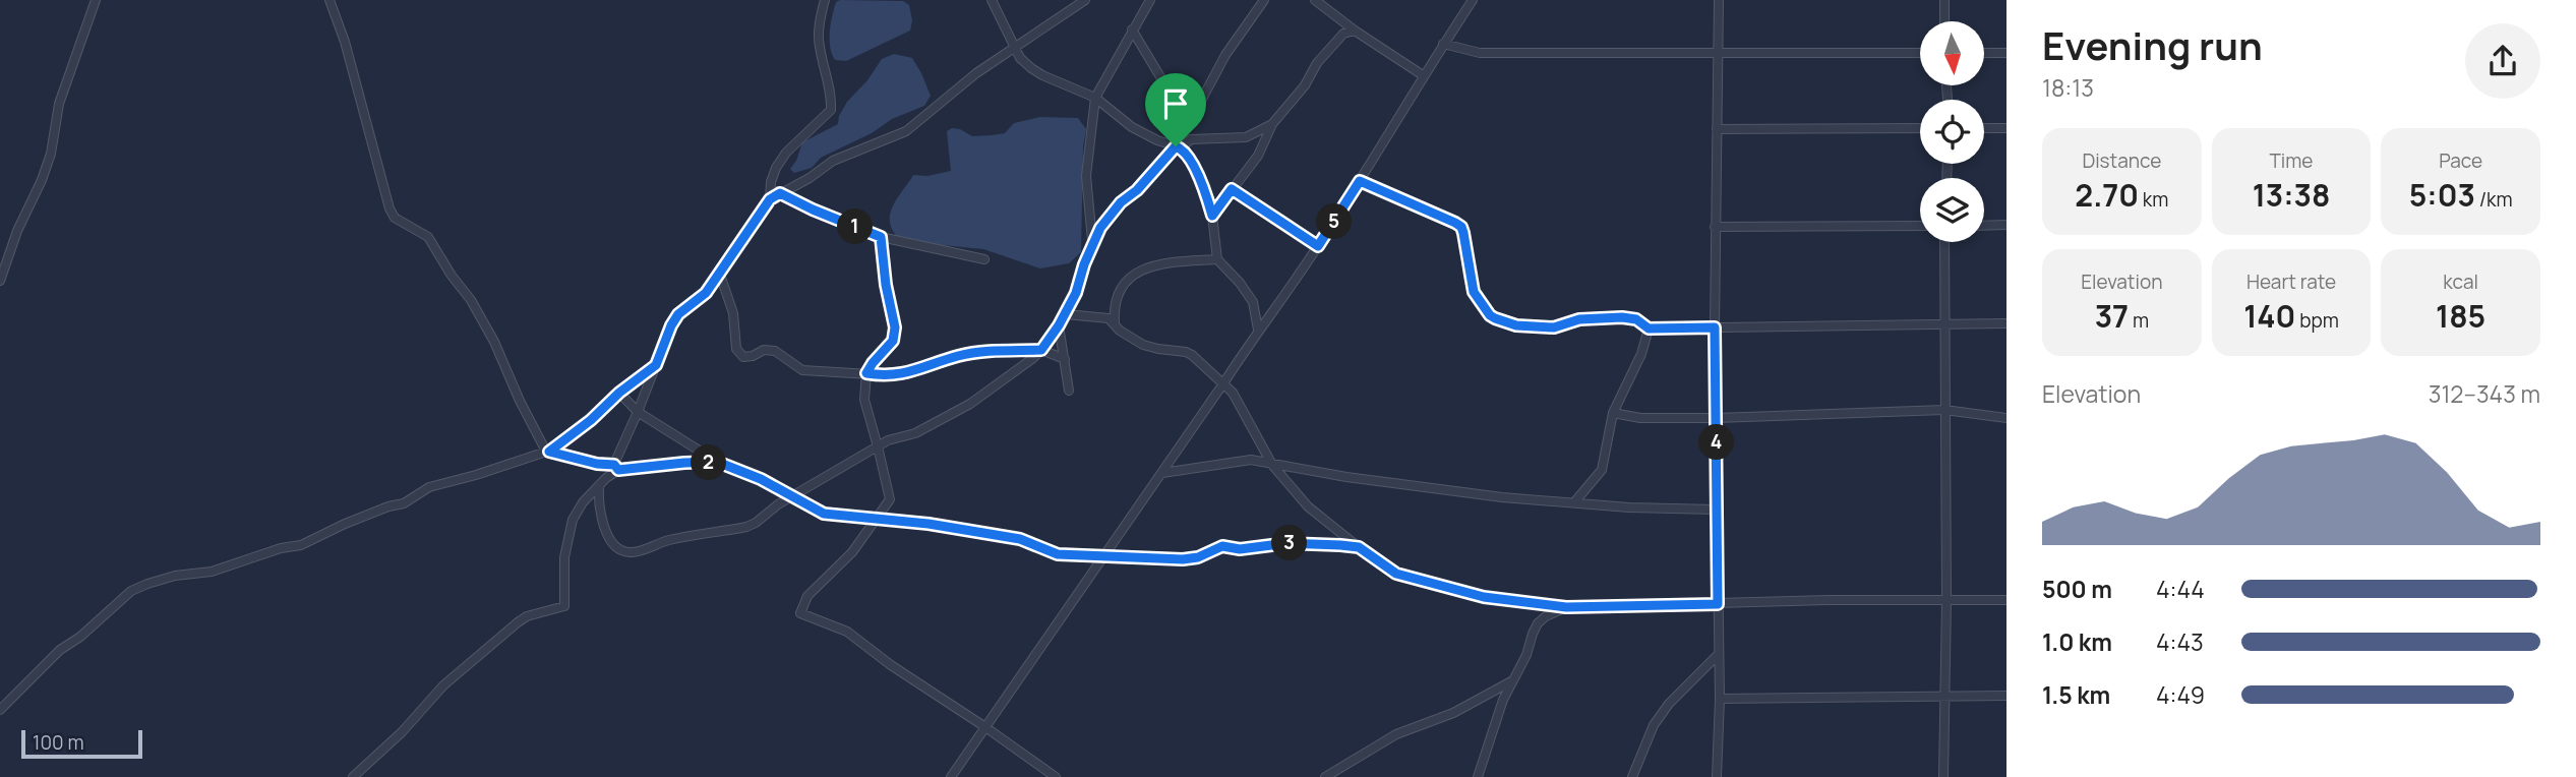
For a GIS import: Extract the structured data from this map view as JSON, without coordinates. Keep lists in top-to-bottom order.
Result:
{
  "scale_bar": "100 m",
  "north": "bottom",
  "page": {
    "heading": ["Evening run", "18:13"],
    "stats": [
      ["Distance", "2.70 km"],
      ["Time", "13:38"],
      ["Pace", "5:03 /km"],
      ["Elevation", "37 m"],
      ["Heart rate", "140 bpm"],
      ["kcal", "185"]
    ],
    "pins": [
      "5",
      "1",
      "4",
      "2",
      "3"
    ],
    "chart": ["Elevation", "312–343 m"],
    "list": [
      {
        "name": "500 m",
        "note": "4:44"
      },
      {
        "name": "1.0 km",
        "note": "4:43"
      },
      {
        "name": "1.5 km",
        "note": "4:49"
      }
    ],
    "scale": "100 m"
  }
}
